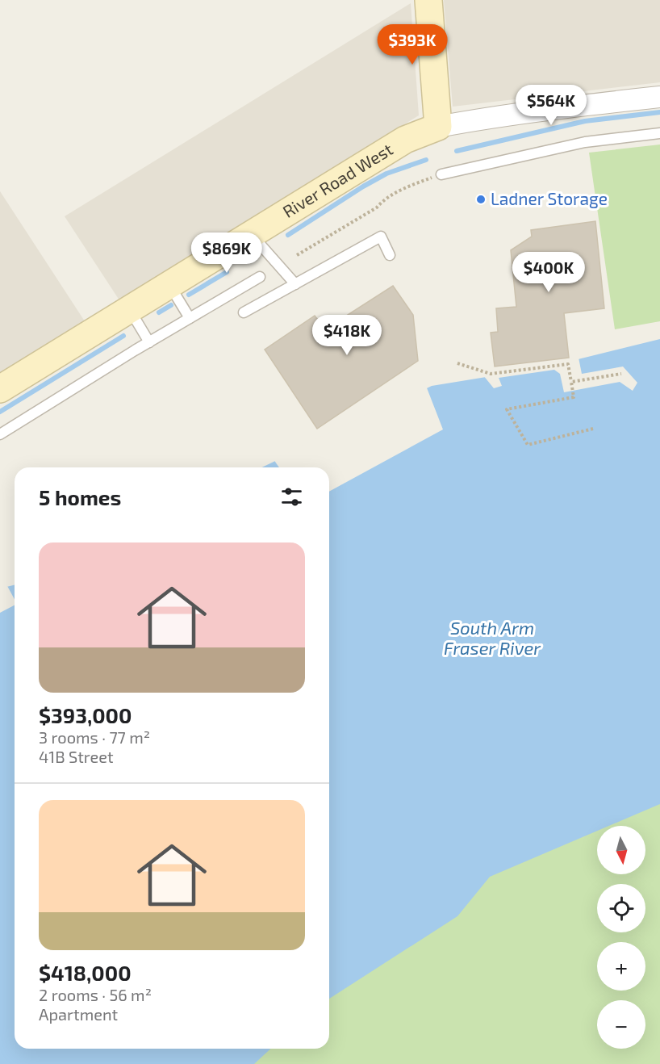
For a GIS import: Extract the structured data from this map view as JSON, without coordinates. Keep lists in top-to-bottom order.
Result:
{
  "streets": {
    "street": ["River Road West"]
  },
  "water": ["South Arm Fraser River"],
  "places": ["Ladner Storage"],
  "north": "bottom",
  "page": {
    "price": [
      "$393K",
      "$564K",
      "$869K",
      "$400K",
      "$418K"
    ],
    "heading": "5 homes",
    "list": [
      {
        "name": "$393,000",
        "note": "3 rooms · 77 m² · 41B Street"
      },
      {
        "name": "$418,000",
        "note": "2 rooms · 56 m² · Apartment"
      }
    ],
    "map_buttons": ["+", "−"]
  }
}
